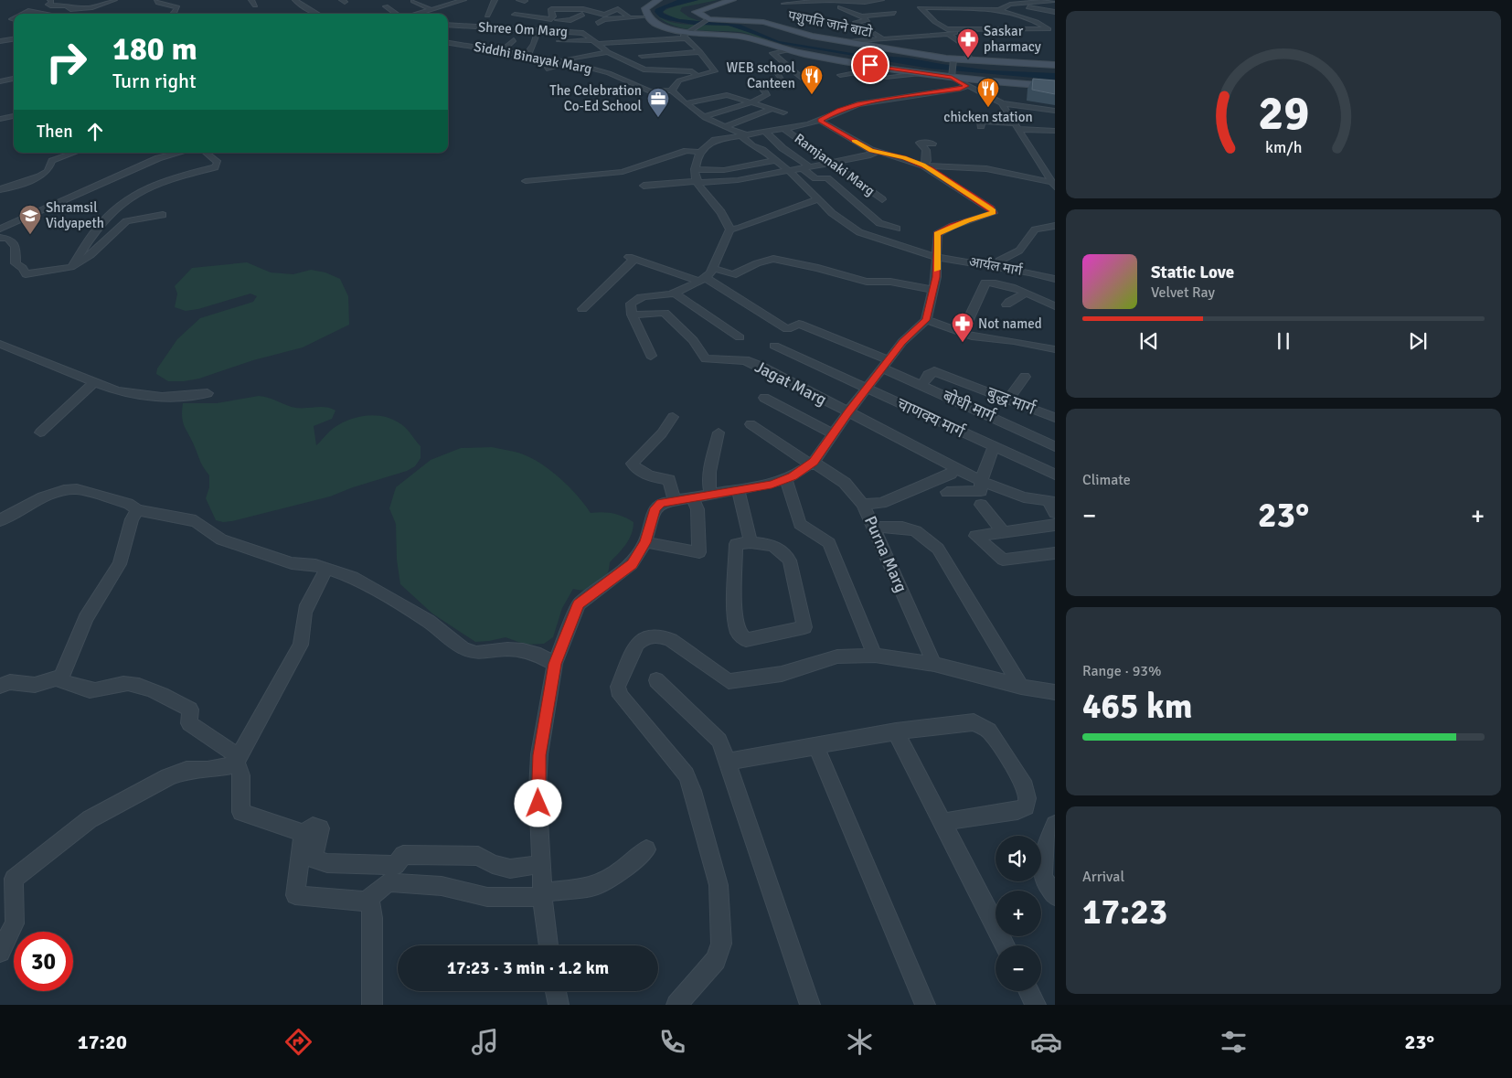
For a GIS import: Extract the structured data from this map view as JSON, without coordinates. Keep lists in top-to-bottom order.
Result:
{
  "streets": {
    "main road": ["पशुपति जाने बाटो"],
    "street": [
      "Shree Om Marg",
      "Siddhi Binayak Marg",
      "Ramjanaki Marg",
      "आर्यल मार्ग",
      "Jagat Marg",
      "बुद्ध मार्ग",
      "बोधी मार्ग",
      "चाणक्य मार्ग",
      "Purna Marg"
    ]
  },
  "crossings": [
    ["Ramjanaki Marg", "आर्यल मार्ग"],
    ["बुद्ध मार्ग", "बोधी मार्ग"]
  ],
  "places": {
    "pharmacy": ["Saskar pharmacy", "Not named"],
    "restaurant": ["WEB school Canteen", "chicken station"],
    "office": ["The Celebration Co-Ed School"],
    "school or university": ["Shramsil Vidyapeth"]
  },
  "page": {
    "turn": ["180 m", "Turn right"],
    "then": "Then",
    "song": ["Static Love", "Velvet Ray"],
    "tile": [
      "Climate",
      ["Range · 93%", "465 km"],
      ["Arrival", "17:23"]
    ],
    "heat": ["−", "23°", "+"],
    "map_buttons": ["+", "−"],
    "limit": "30",
    "trip": "17:23 · 3 min · 1.2 km",
    "tabs": ["17:20", "23°"],
    "gauge": ["29", "km/h"]
  }
}
